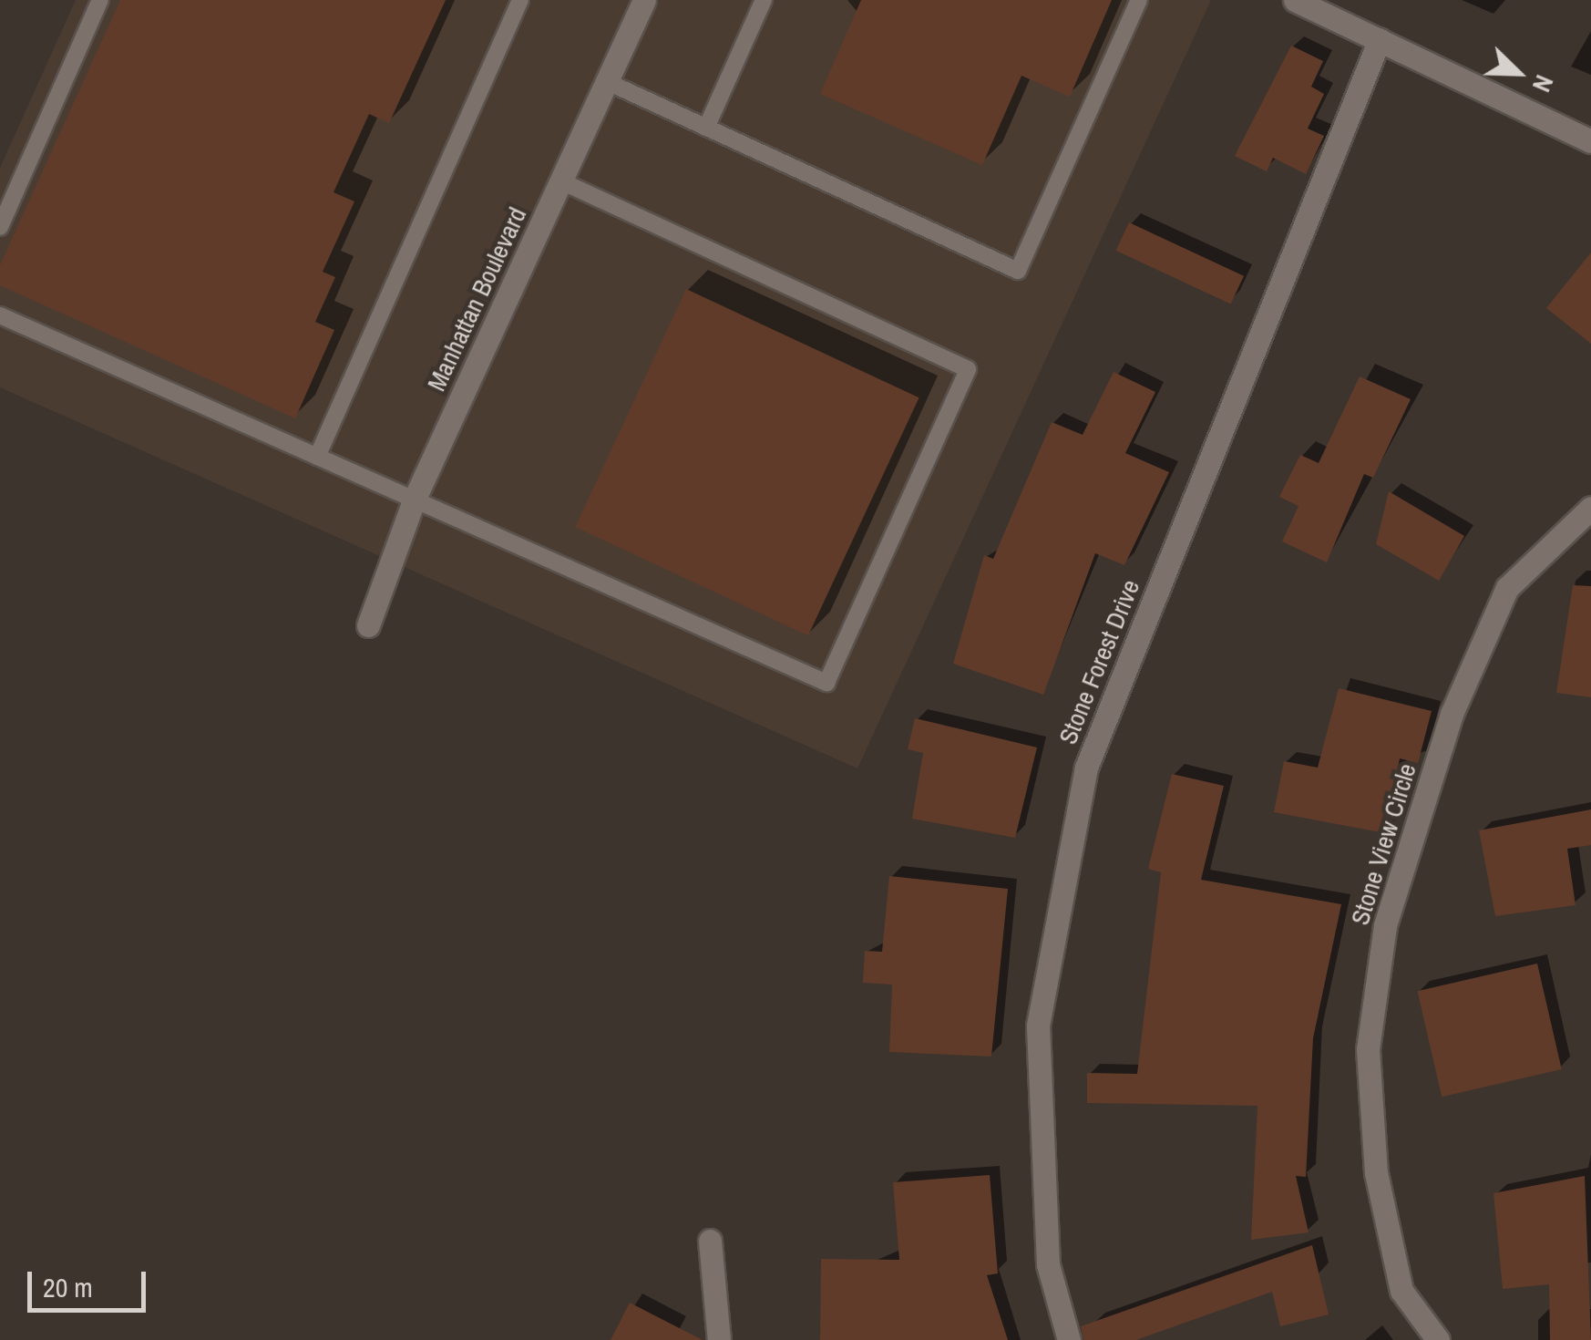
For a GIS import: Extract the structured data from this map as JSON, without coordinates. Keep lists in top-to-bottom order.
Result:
{
  "streets": {
    "street": ["Manhattan Boulevard", "Stone Forest Drive", "Stone View Circle"]
  },
  "scale_bar": "20 m",
  "north": "bottom right"
}
